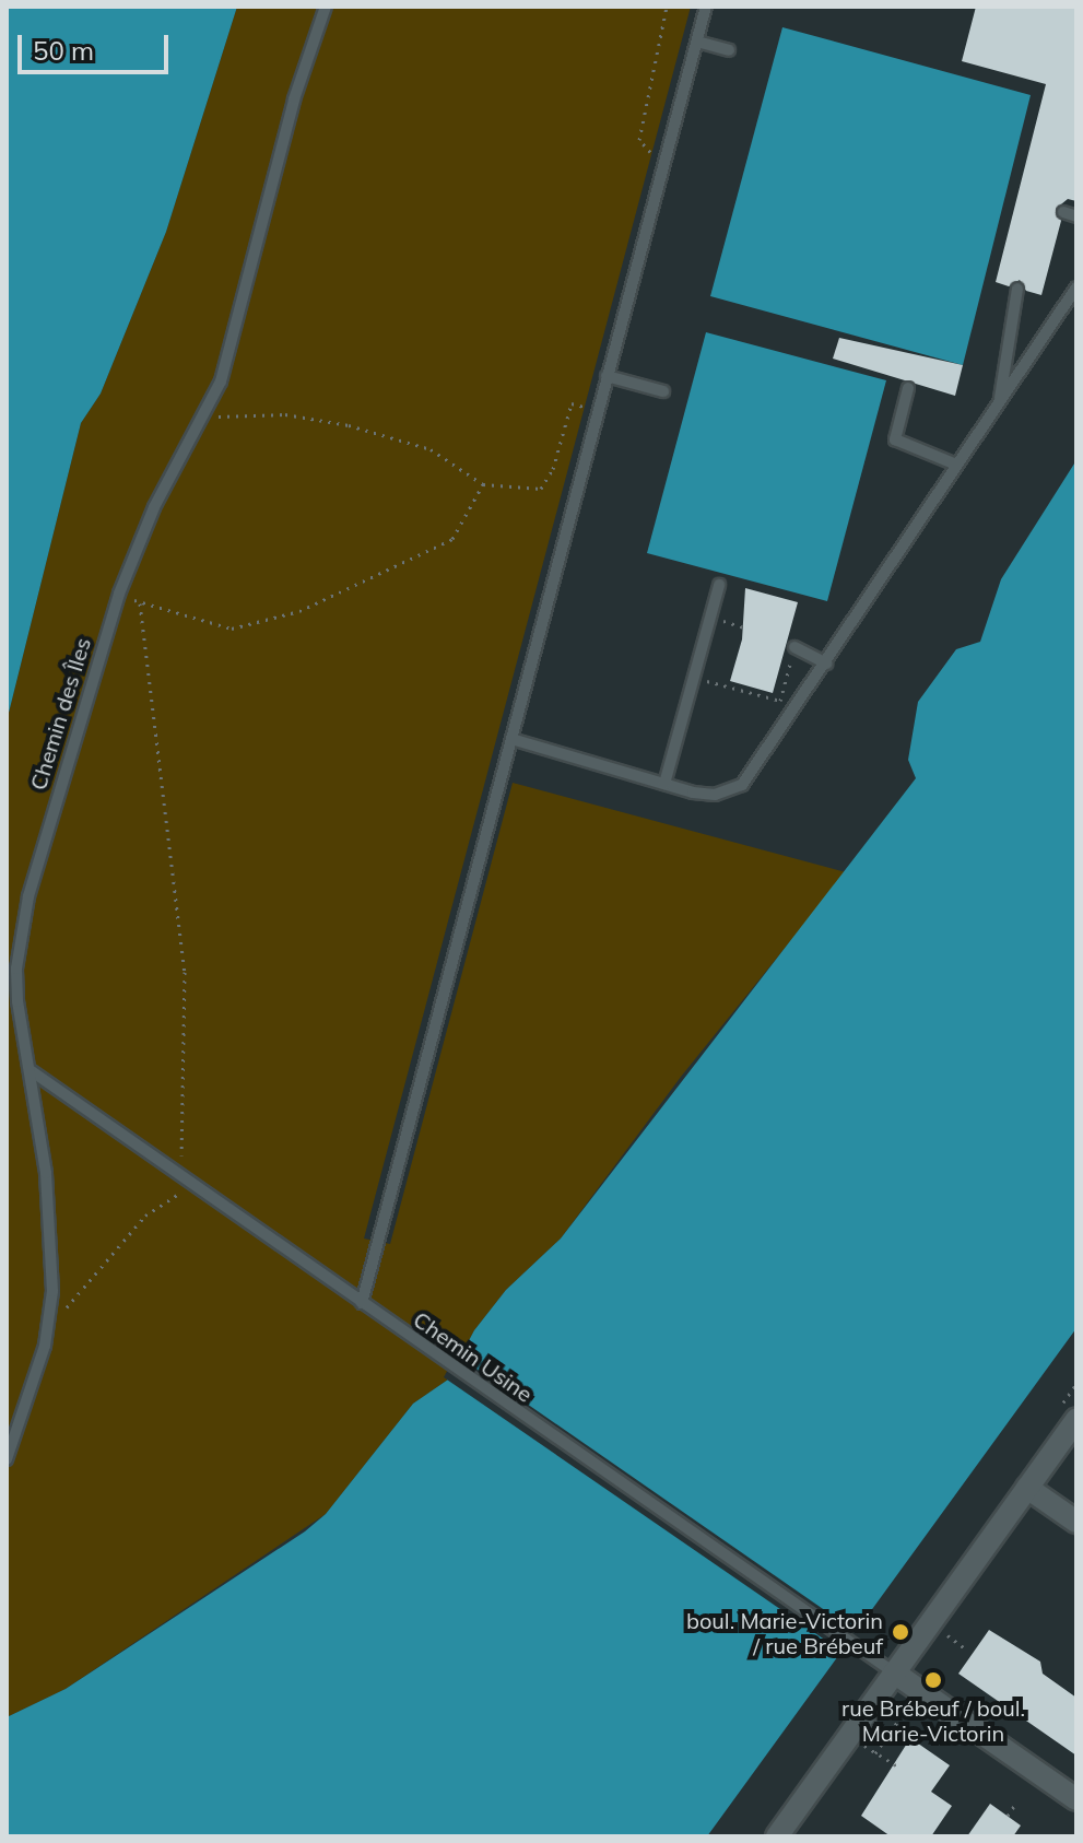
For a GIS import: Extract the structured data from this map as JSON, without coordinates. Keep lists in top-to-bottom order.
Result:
{
  "streets": {
    "lane": ["Chemin des Îles", "Chemin Usine"]
  },
  "crossings": [
    ["Chemin des Îles", "Chemin Usine"]
  ],
  "places": ["boul. Marie-Victorin / rue Brébeuf", "rue Brébeuf / boul. Marie-Victorin"],
  "scale_bar": "50 m"
}
